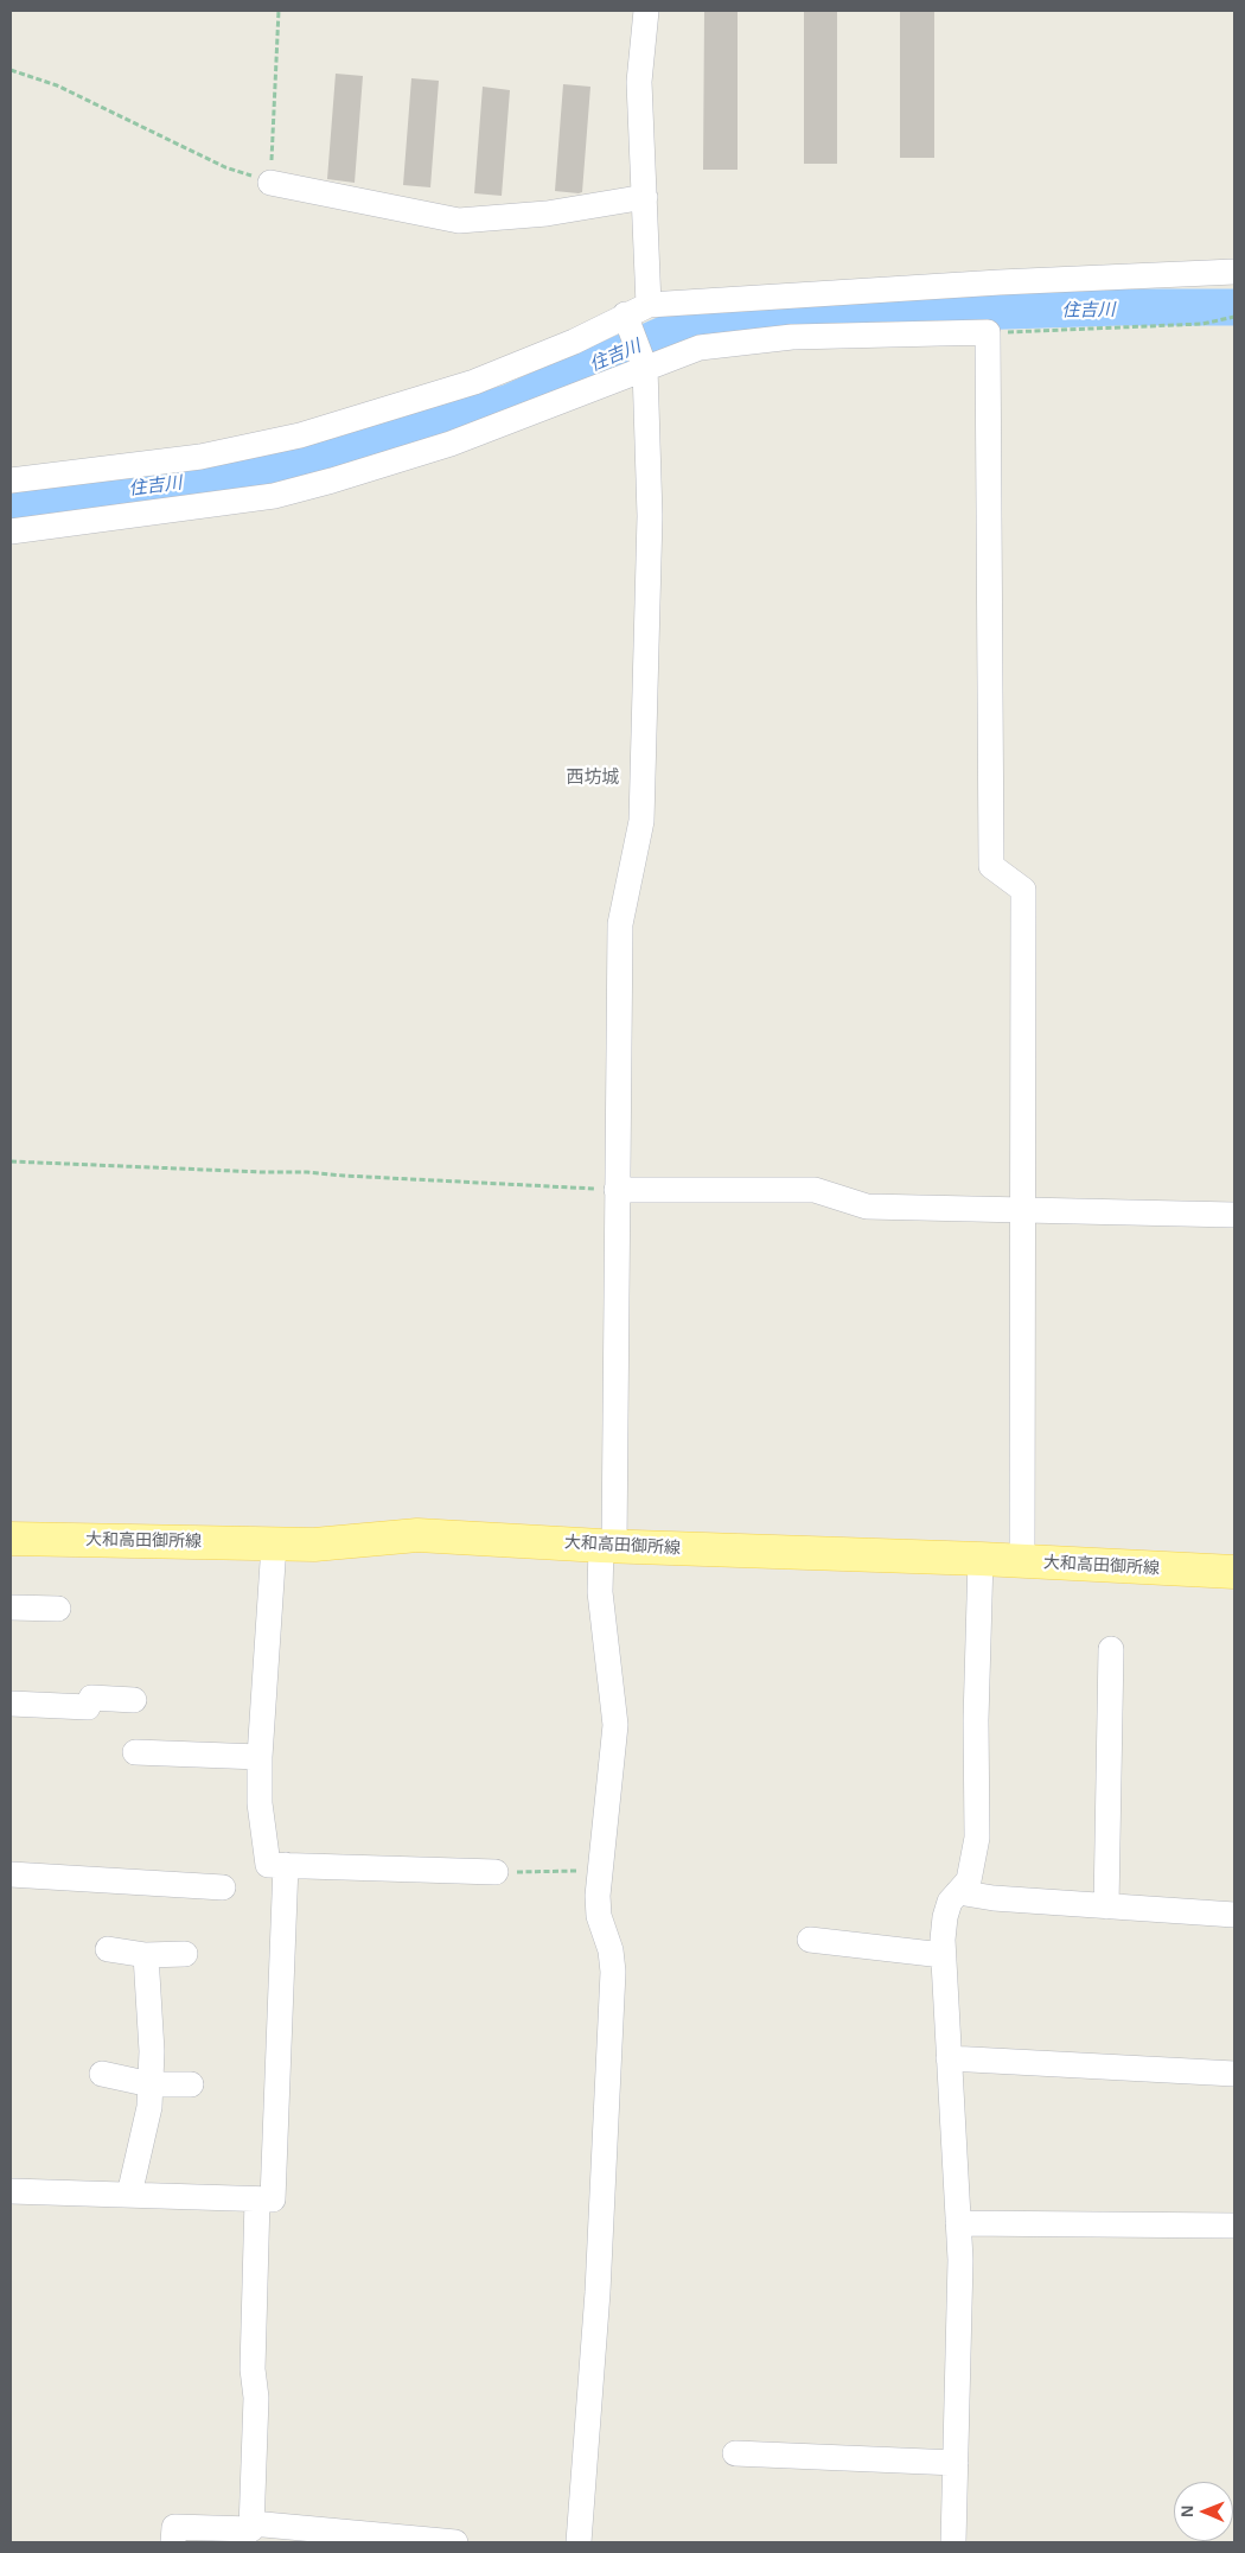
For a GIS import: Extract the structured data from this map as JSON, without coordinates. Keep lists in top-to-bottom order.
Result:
{
  "streets": {
    "main road": ["大和高田御所線"]
  },
  "districts": ["西坊城"],
  "water": ["住吉川"],
  "north": "left"
}
